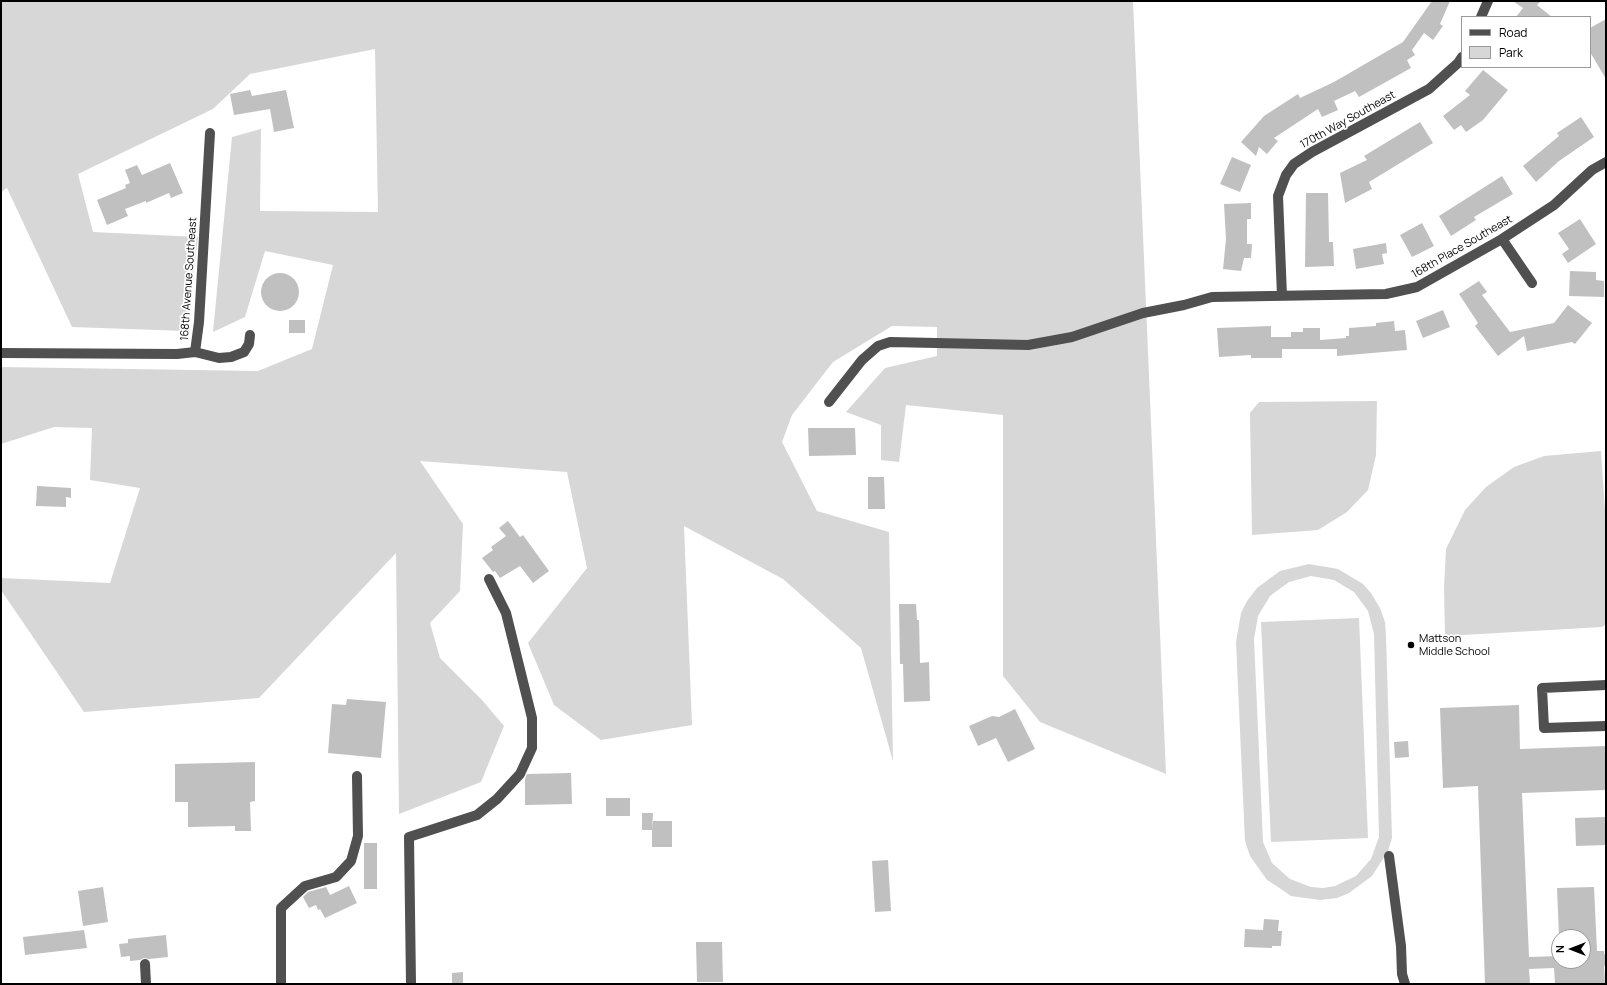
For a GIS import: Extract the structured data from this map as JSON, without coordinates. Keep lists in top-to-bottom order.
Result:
{
  "streets": {
    "street": ["170th Way Southeast", "168th Place Southeast", "168th Avenue Southeast"]
  },
  "crossings": [
    ["170th Way Southeast", "168th Place Southeast"]
  ],
  "places": ["Mattson Middle School"],
  "legend": ["Road", "Park"],
  "north": "left"
}
